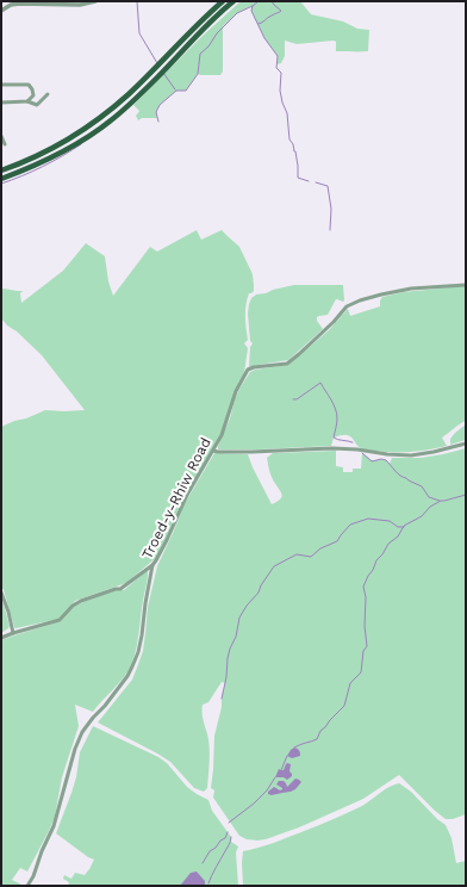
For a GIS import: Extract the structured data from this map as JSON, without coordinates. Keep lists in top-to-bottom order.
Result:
{
  "streets": {
    "street": ["Troed-y-Rhiw Road"]
  }
}
